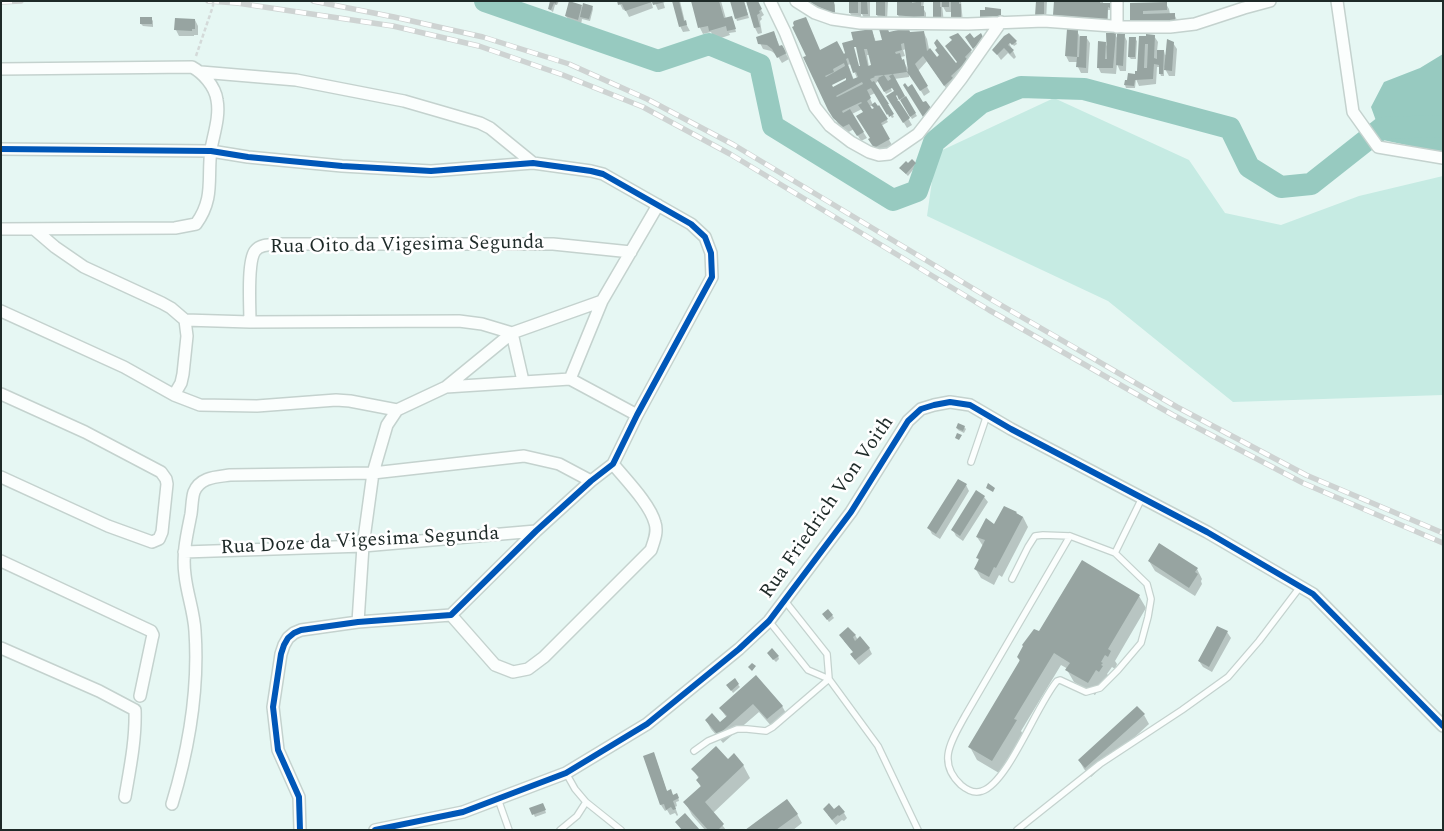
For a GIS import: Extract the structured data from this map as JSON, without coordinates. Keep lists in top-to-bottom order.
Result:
{
  "streets": {
    "street": ["Rua Oito da Vigesima Segunda", "Rua Friedrich Von Voith", "Rua Doze da Vigesima Segunda"]
  }
}
